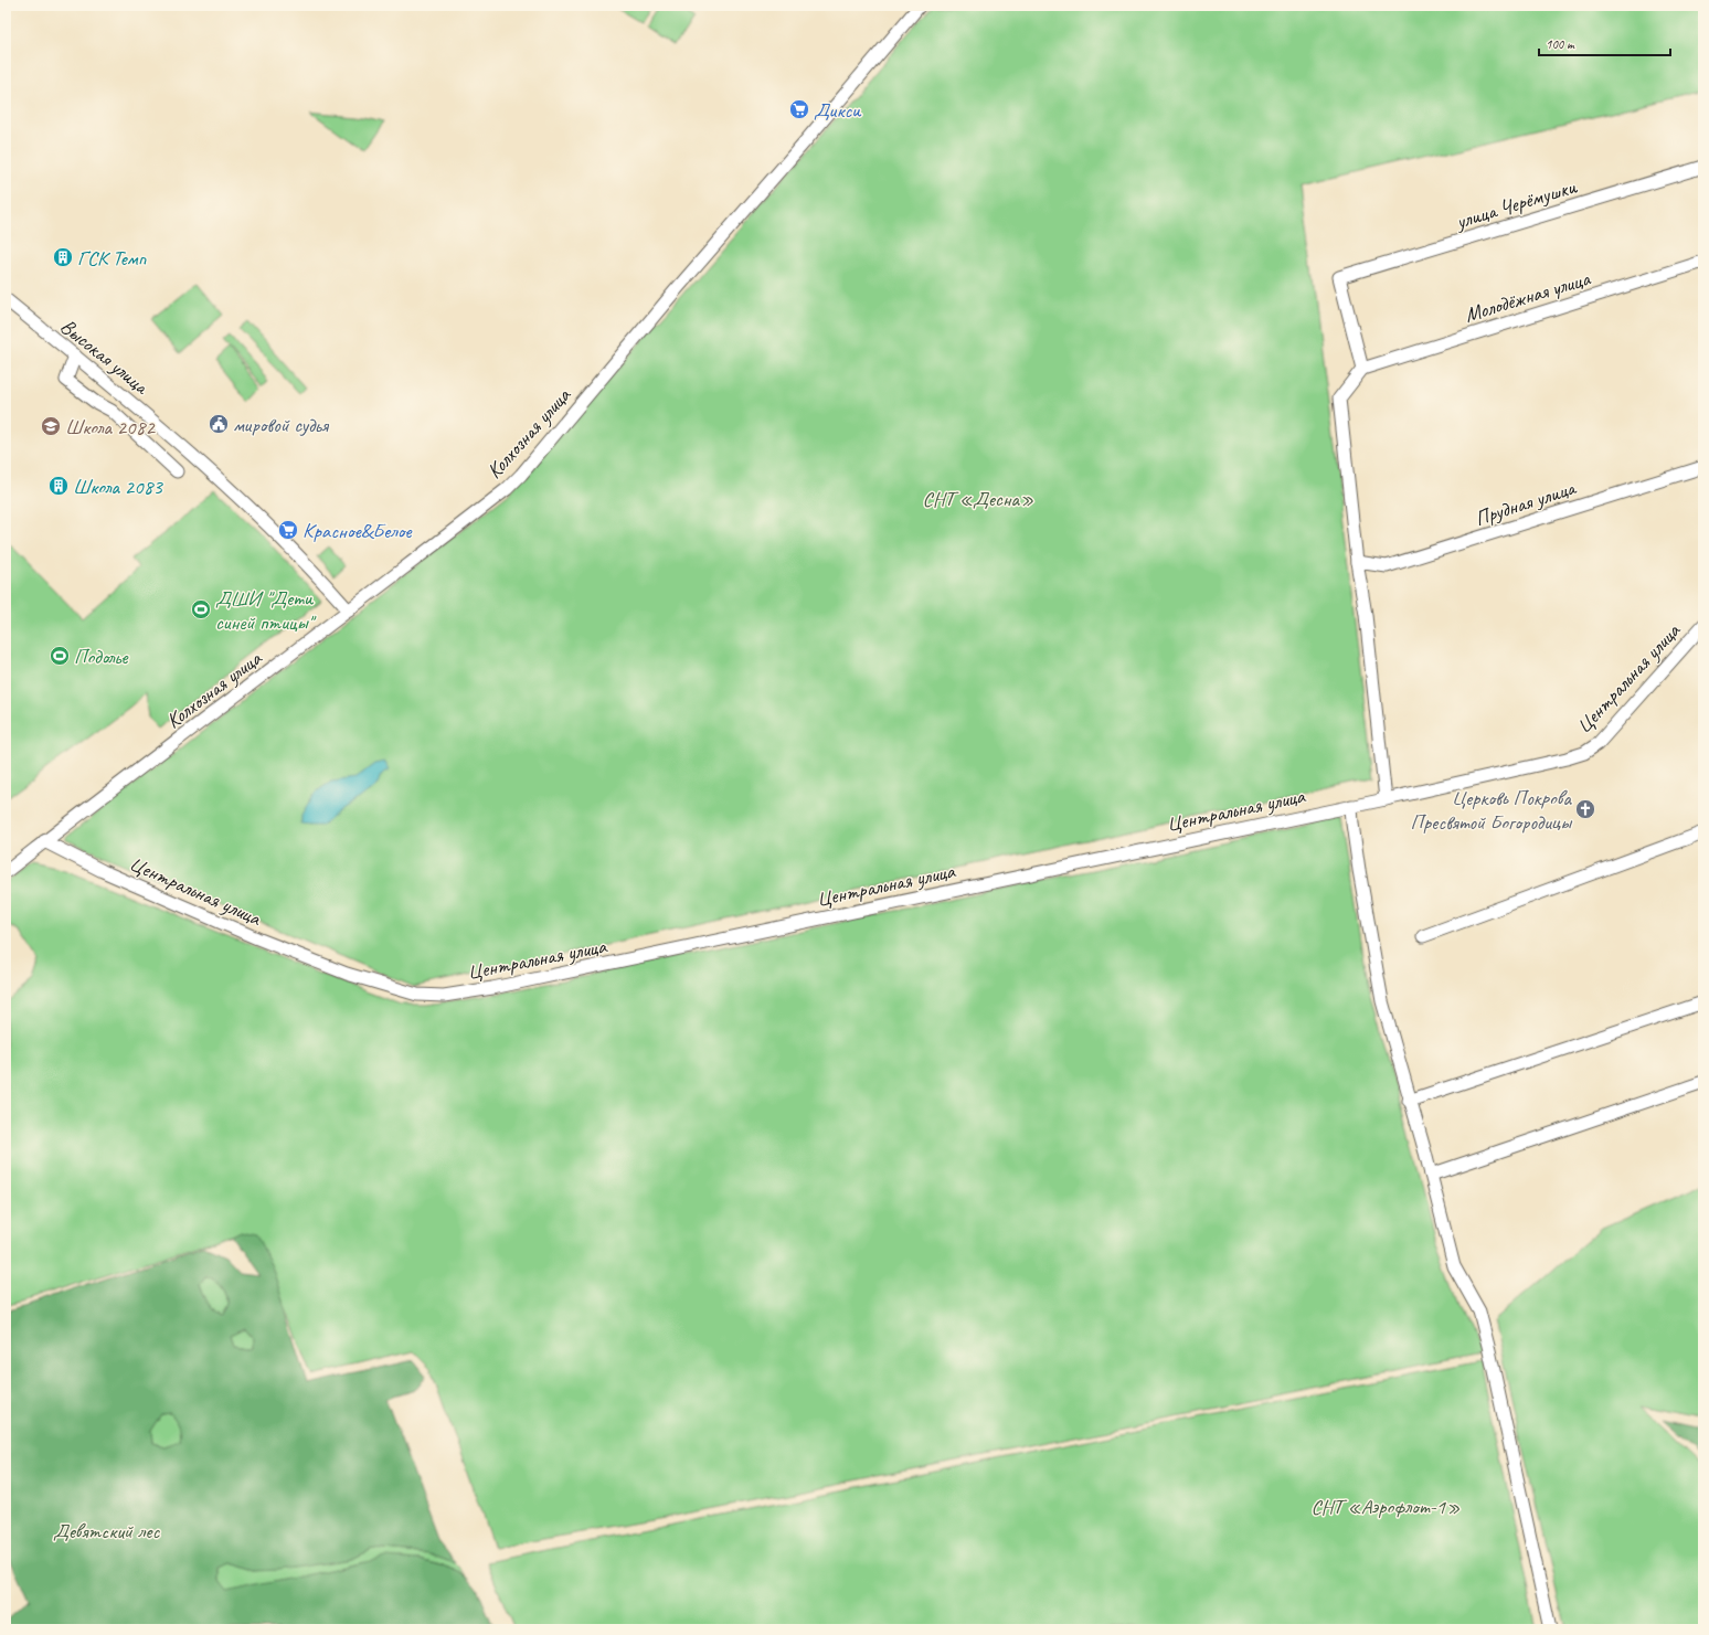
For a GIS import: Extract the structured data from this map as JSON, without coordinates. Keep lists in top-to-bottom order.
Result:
{
  "streets": {
    "street": [
      "улица Черёмушки",
      "Молодёжная улица",
      "Высокая улица",
      "Колхозная улица",
      "Прудная улица",
      "Центральная улица"
    ]
  },
  "crossings": [
    ["улица Черёмушки", "Молодёжная улица"],
    ["Высокая улица", "Колхозная улица"],
    ["Колхозная улица", "Центральная улица"]
  ],
  "parks": ["СНТ «Десна»", "СНТ «Аэрофлот-1»", "Девятский лес"],
  "places": {
    "supermarket": ["Дикси", "Красное&Белое"],
    "building": ["ГСК Темп", "Школа 2083"],
    "public building": ["мировой судья"],
    "school or university": ["Школа 2082"],
    "sports": ["ДШИ \"Дети синей птицы\"", "Подолье"],
    "church": ["Церковь Покрова Пресвятой Богородицы"]
  },
  "scale_bar": "100 m"
}
